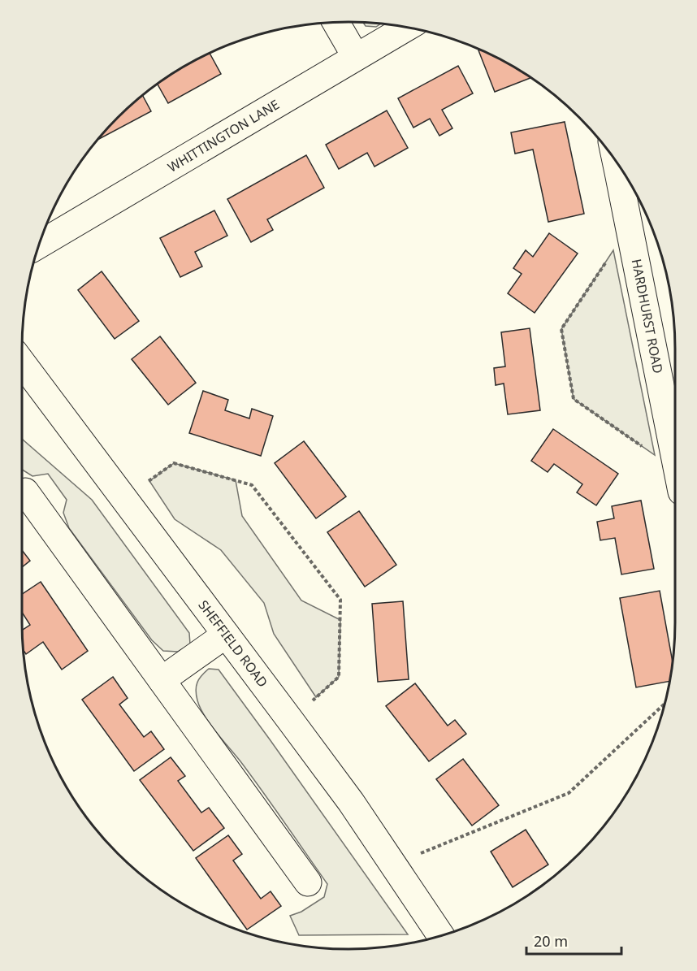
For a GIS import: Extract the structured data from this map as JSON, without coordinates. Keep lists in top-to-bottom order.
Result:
{
  "streets": {
    "street": ["WHITTINGTON LANE", "HARDHURST ROAD", "SHEFFIELD ROAD"]
  },
  "scale_bar": "20 m"
}
